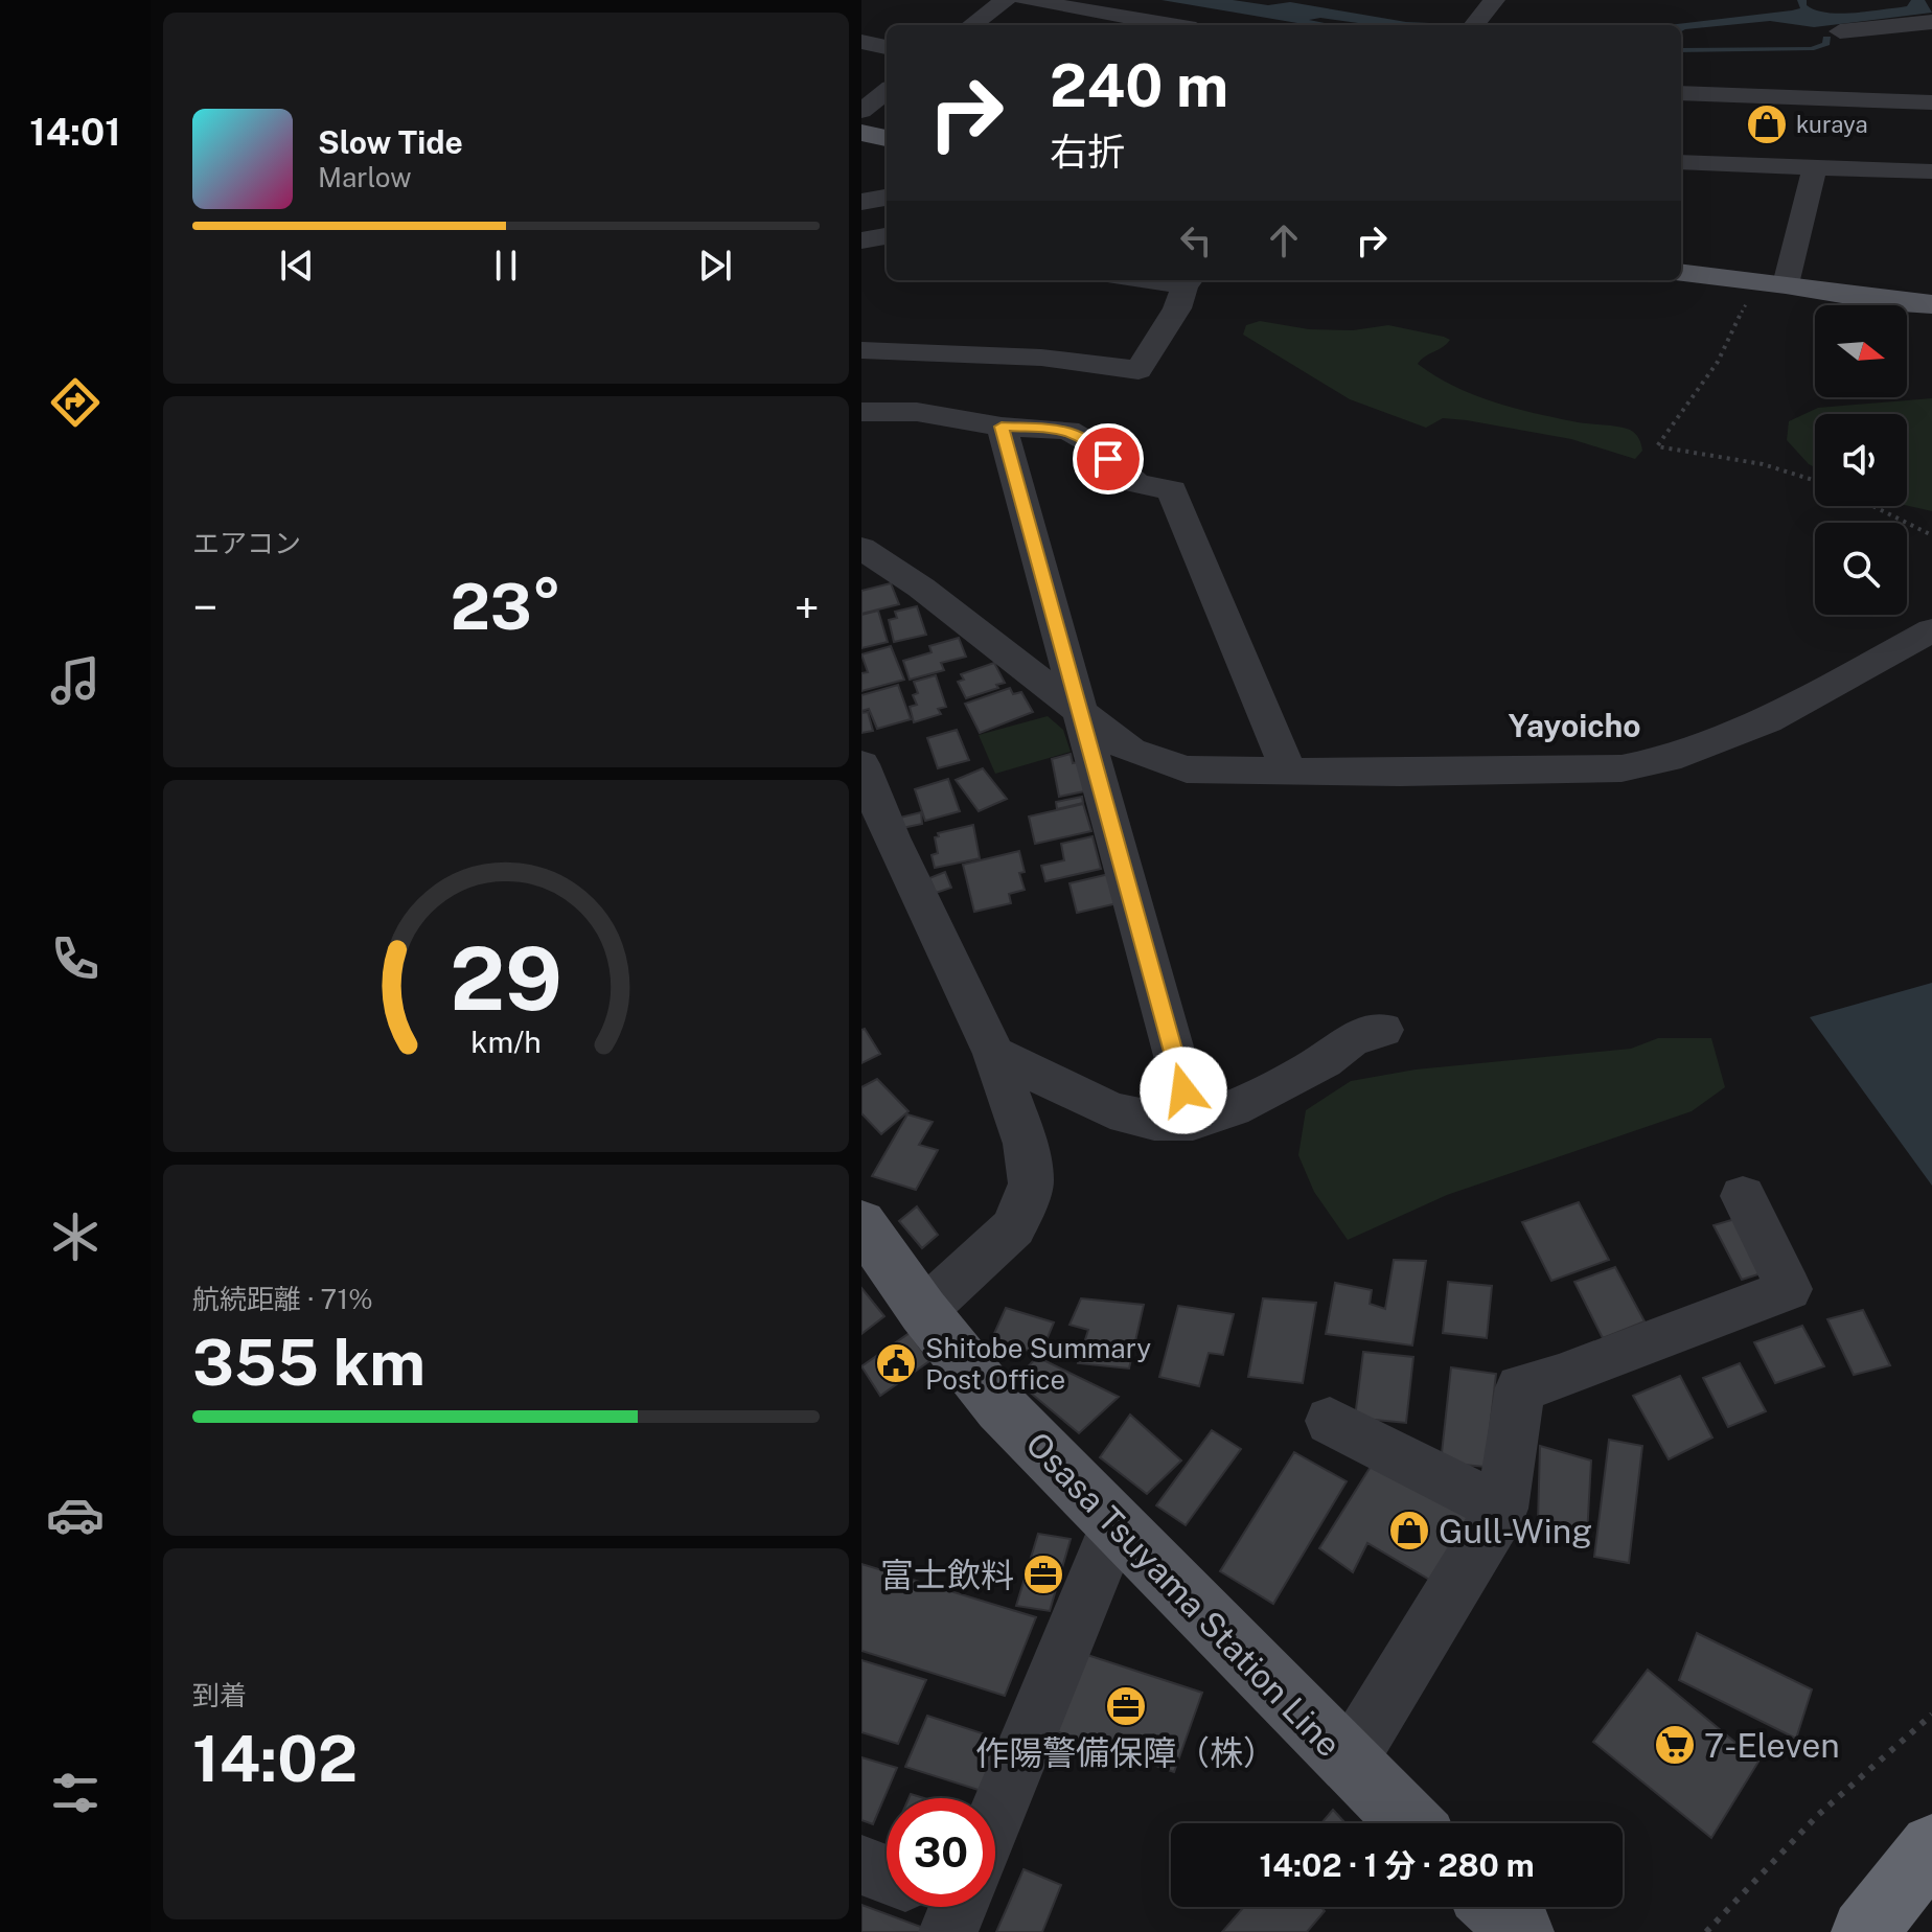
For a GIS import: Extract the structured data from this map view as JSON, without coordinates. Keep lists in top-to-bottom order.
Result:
{
  "streets": {
    "main road": ["Osasa Tsuyama Station Line"]
  },
  "districts": ["Yayoicho"],
  "places": {
    "shop": ["kuraya", "Gull-Wing"],
    "public building": ["Shitobe Summary Post Office"],
    "office": ["富士飲料", "作陽警備保障（株）"],
    "supermarket": ["7-Eleven"]
  },
  "north": "right",
  "page": {
    "tabs": "14:01",
    "turn": ["240 m", "右折"],
    "song": ["Slow Tide", "Marlow"],
    "tile": [
      "エアコン",
      ["航続距離 · 71%", "355 km"],
      ["到着", "14:02"]
    ],
    "heat": ["−", "23°", "+"],
    "limit": "30",
    "trip": "14:02 · 1 分 · 280 m",
    "gauge": ["29", "km/h"]
  }
}
